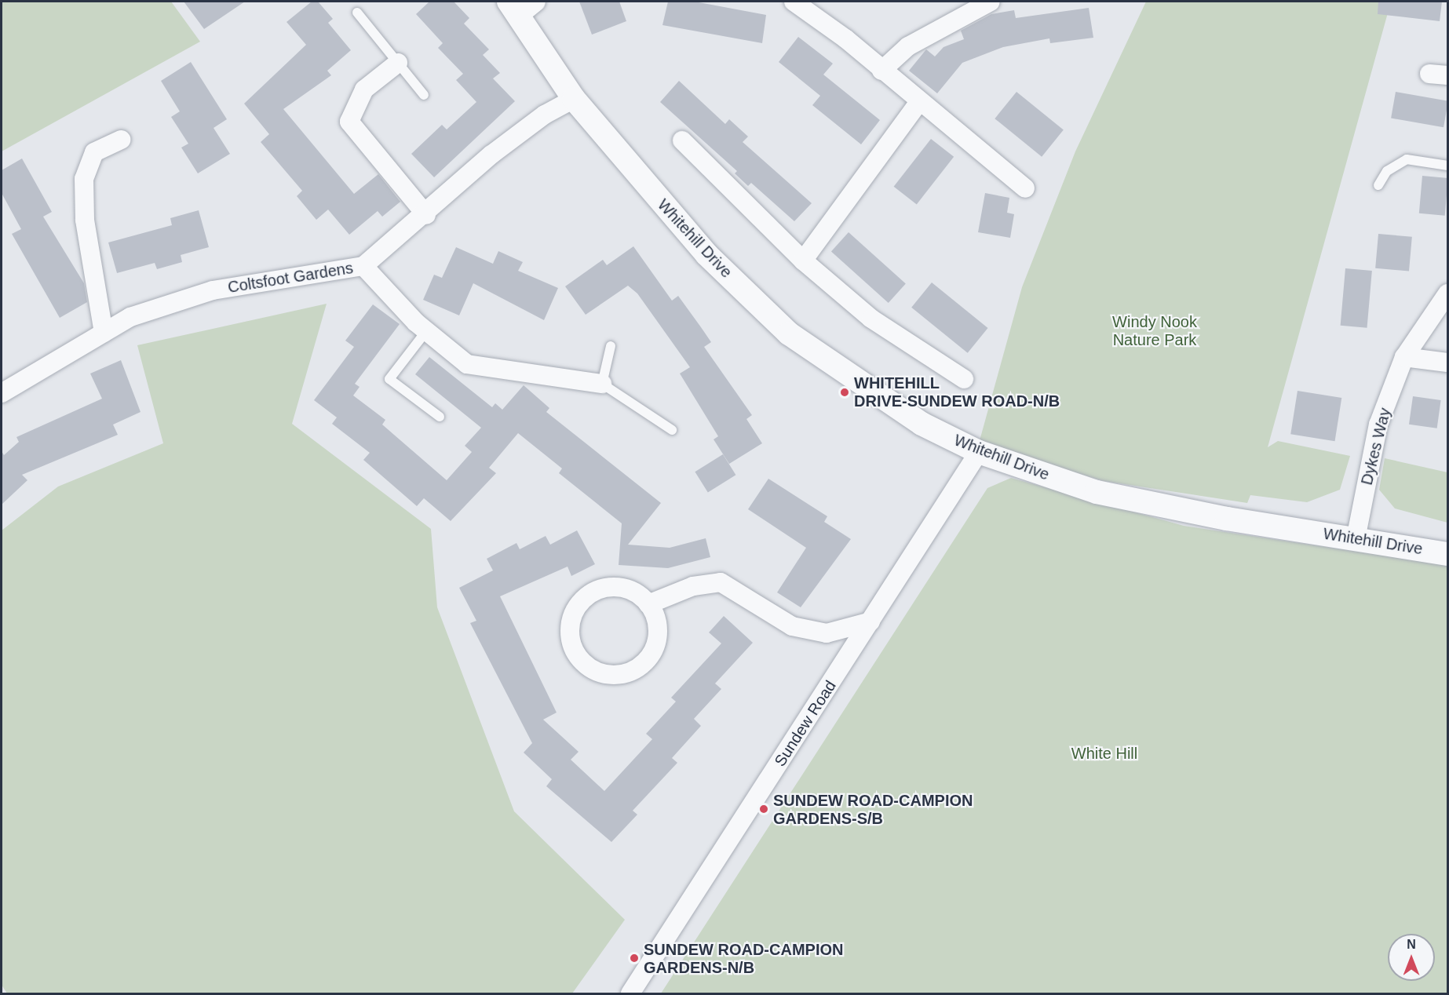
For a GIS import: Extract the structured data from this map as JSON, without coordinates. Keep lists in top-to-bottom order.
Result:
{
  "streets": {
    "street": [
      "Whitehill Drive",
      "Coltsfoot Gardens",
      "Dykes Way",
      "Sundew Road"
    ]
  },
  "crossings": [
    ["Whitehill Drive", "Coltsfoot Gardens"],
    ["Whitehill Drive", "Dykes Way"],
    ["Whitehill Drive", "Sundew Road"]
  ],
  "parks": ["Windy Nook Nature Park", "White Hill"],
  "places": ["WHITEHILL DRIVE-SUNDEW ROAD-N/B", "SUNDEW ROAD-CAMPION GARDENS-S/B", "SUNDEW ROAD-CAMPION GARDENS-N/B"],
  "north": "top"
}
